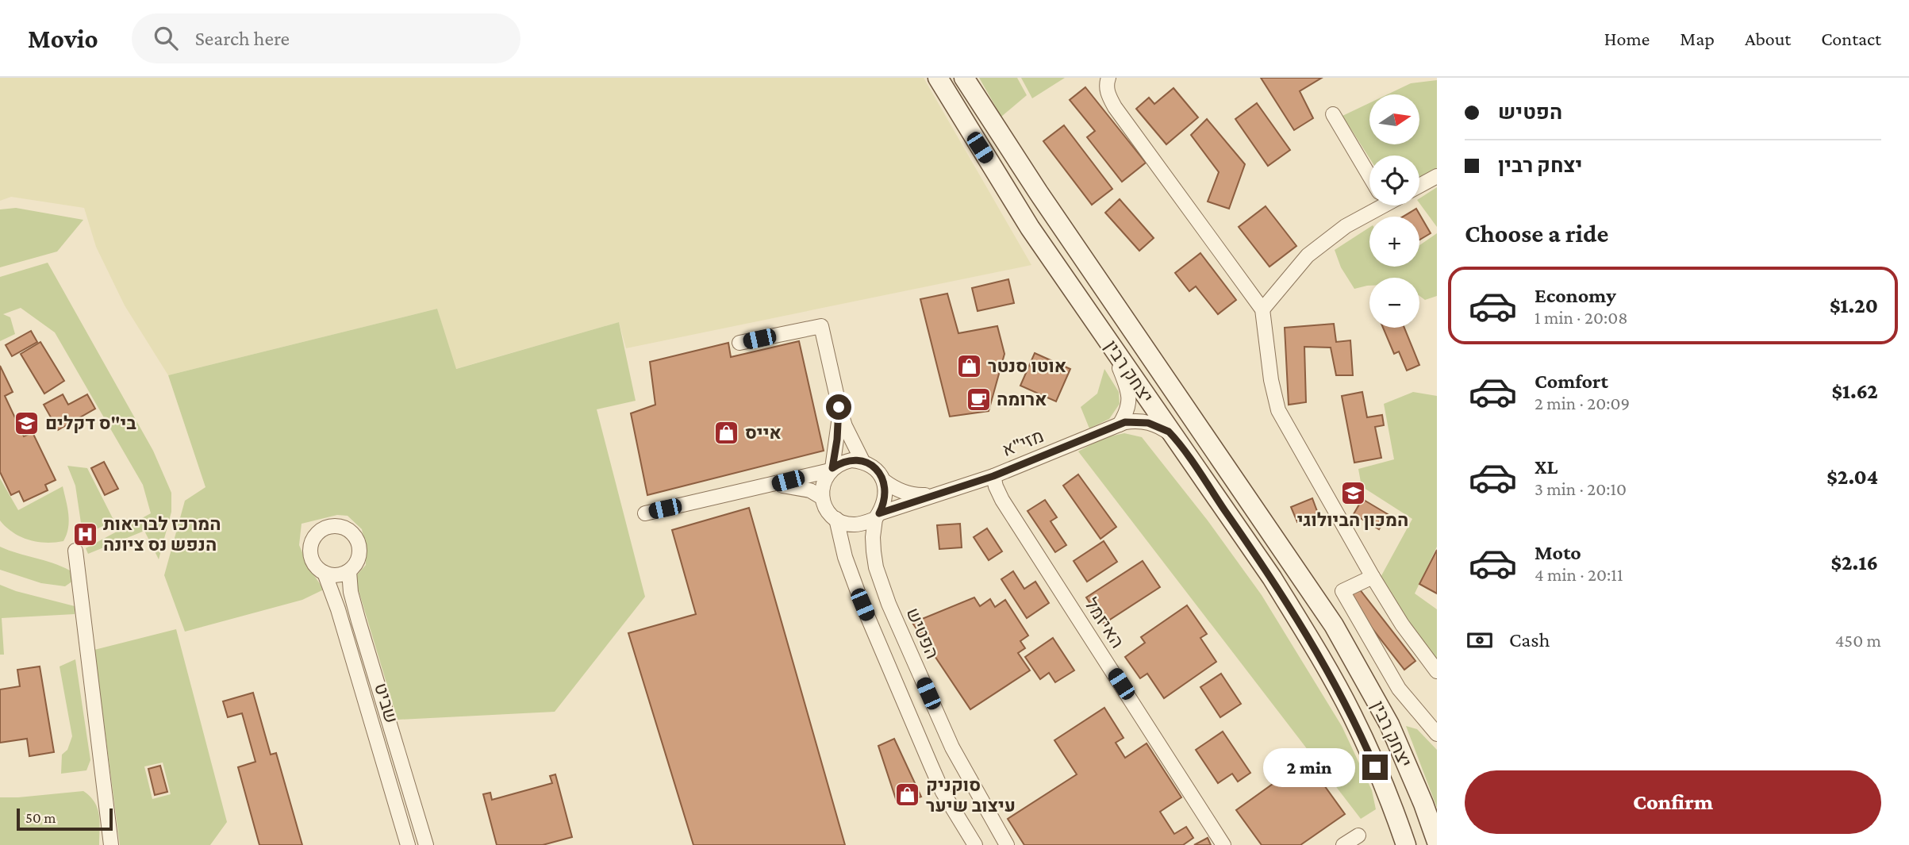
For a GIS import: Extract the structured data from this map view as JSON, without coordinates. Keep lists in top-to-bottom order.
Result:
{
  "streets": {
    "main road": ["יצחק רבין"],
    "street": [
      "מזי\"א",
      "האיזמל",
      "הפטיש",
      "שביט"
    ]
  },
  "crossings": [
    ["יצחק רבין", "מזי\"א"],
    ["מזי\"א", "האיזמל"],
    ["מזי\"א", "הפטיש"]
  ],
  "places": {
    "shop": ["אוטו סנטר", "אייס", "סוקניק עיצוב שיער"],
    "cafe": ["ארומה"],
    "school or university": ["בי\"ס דקלים", "המכון הביולוגי"],
    "hospital": ["המרכז לבריאות הנפש נס ציונה"]
  },
  "scale_bar": "50 m",
  "north": "right",
  "page": {
    "header": "Movio",
    "search": "Search here",
    "nav": [
      "Home",
      "Map",
      "About",
      "Contact"
    ],
    "banner": ["הפטיש", "יצחק רבין"],
    "map_buttons": ["+", "−"],
    "heading": "Choose a ride",
    "list": [
      {
        "name": "Economy",
        "note": "1 min · 20:08",
        "value": "$1.20"
      },
      {
        "name": "Comfort",
        "note": "2 min · 20:09",
        "value": "$1.62"
      },
      {
        "name": "XL",
        "note": "3 min · 20:10",
        "value": "$2.04"
      },
      {
        "name": "Moto",
        "note": "4 min · 20:11",
        "value": "$2.16"
      }
    ],
    "pay": ["Cash", "450 m"],
    "bubble": "2 min",
    "buttons": "Confirm",
    "scale": "50 m"
  }
}
